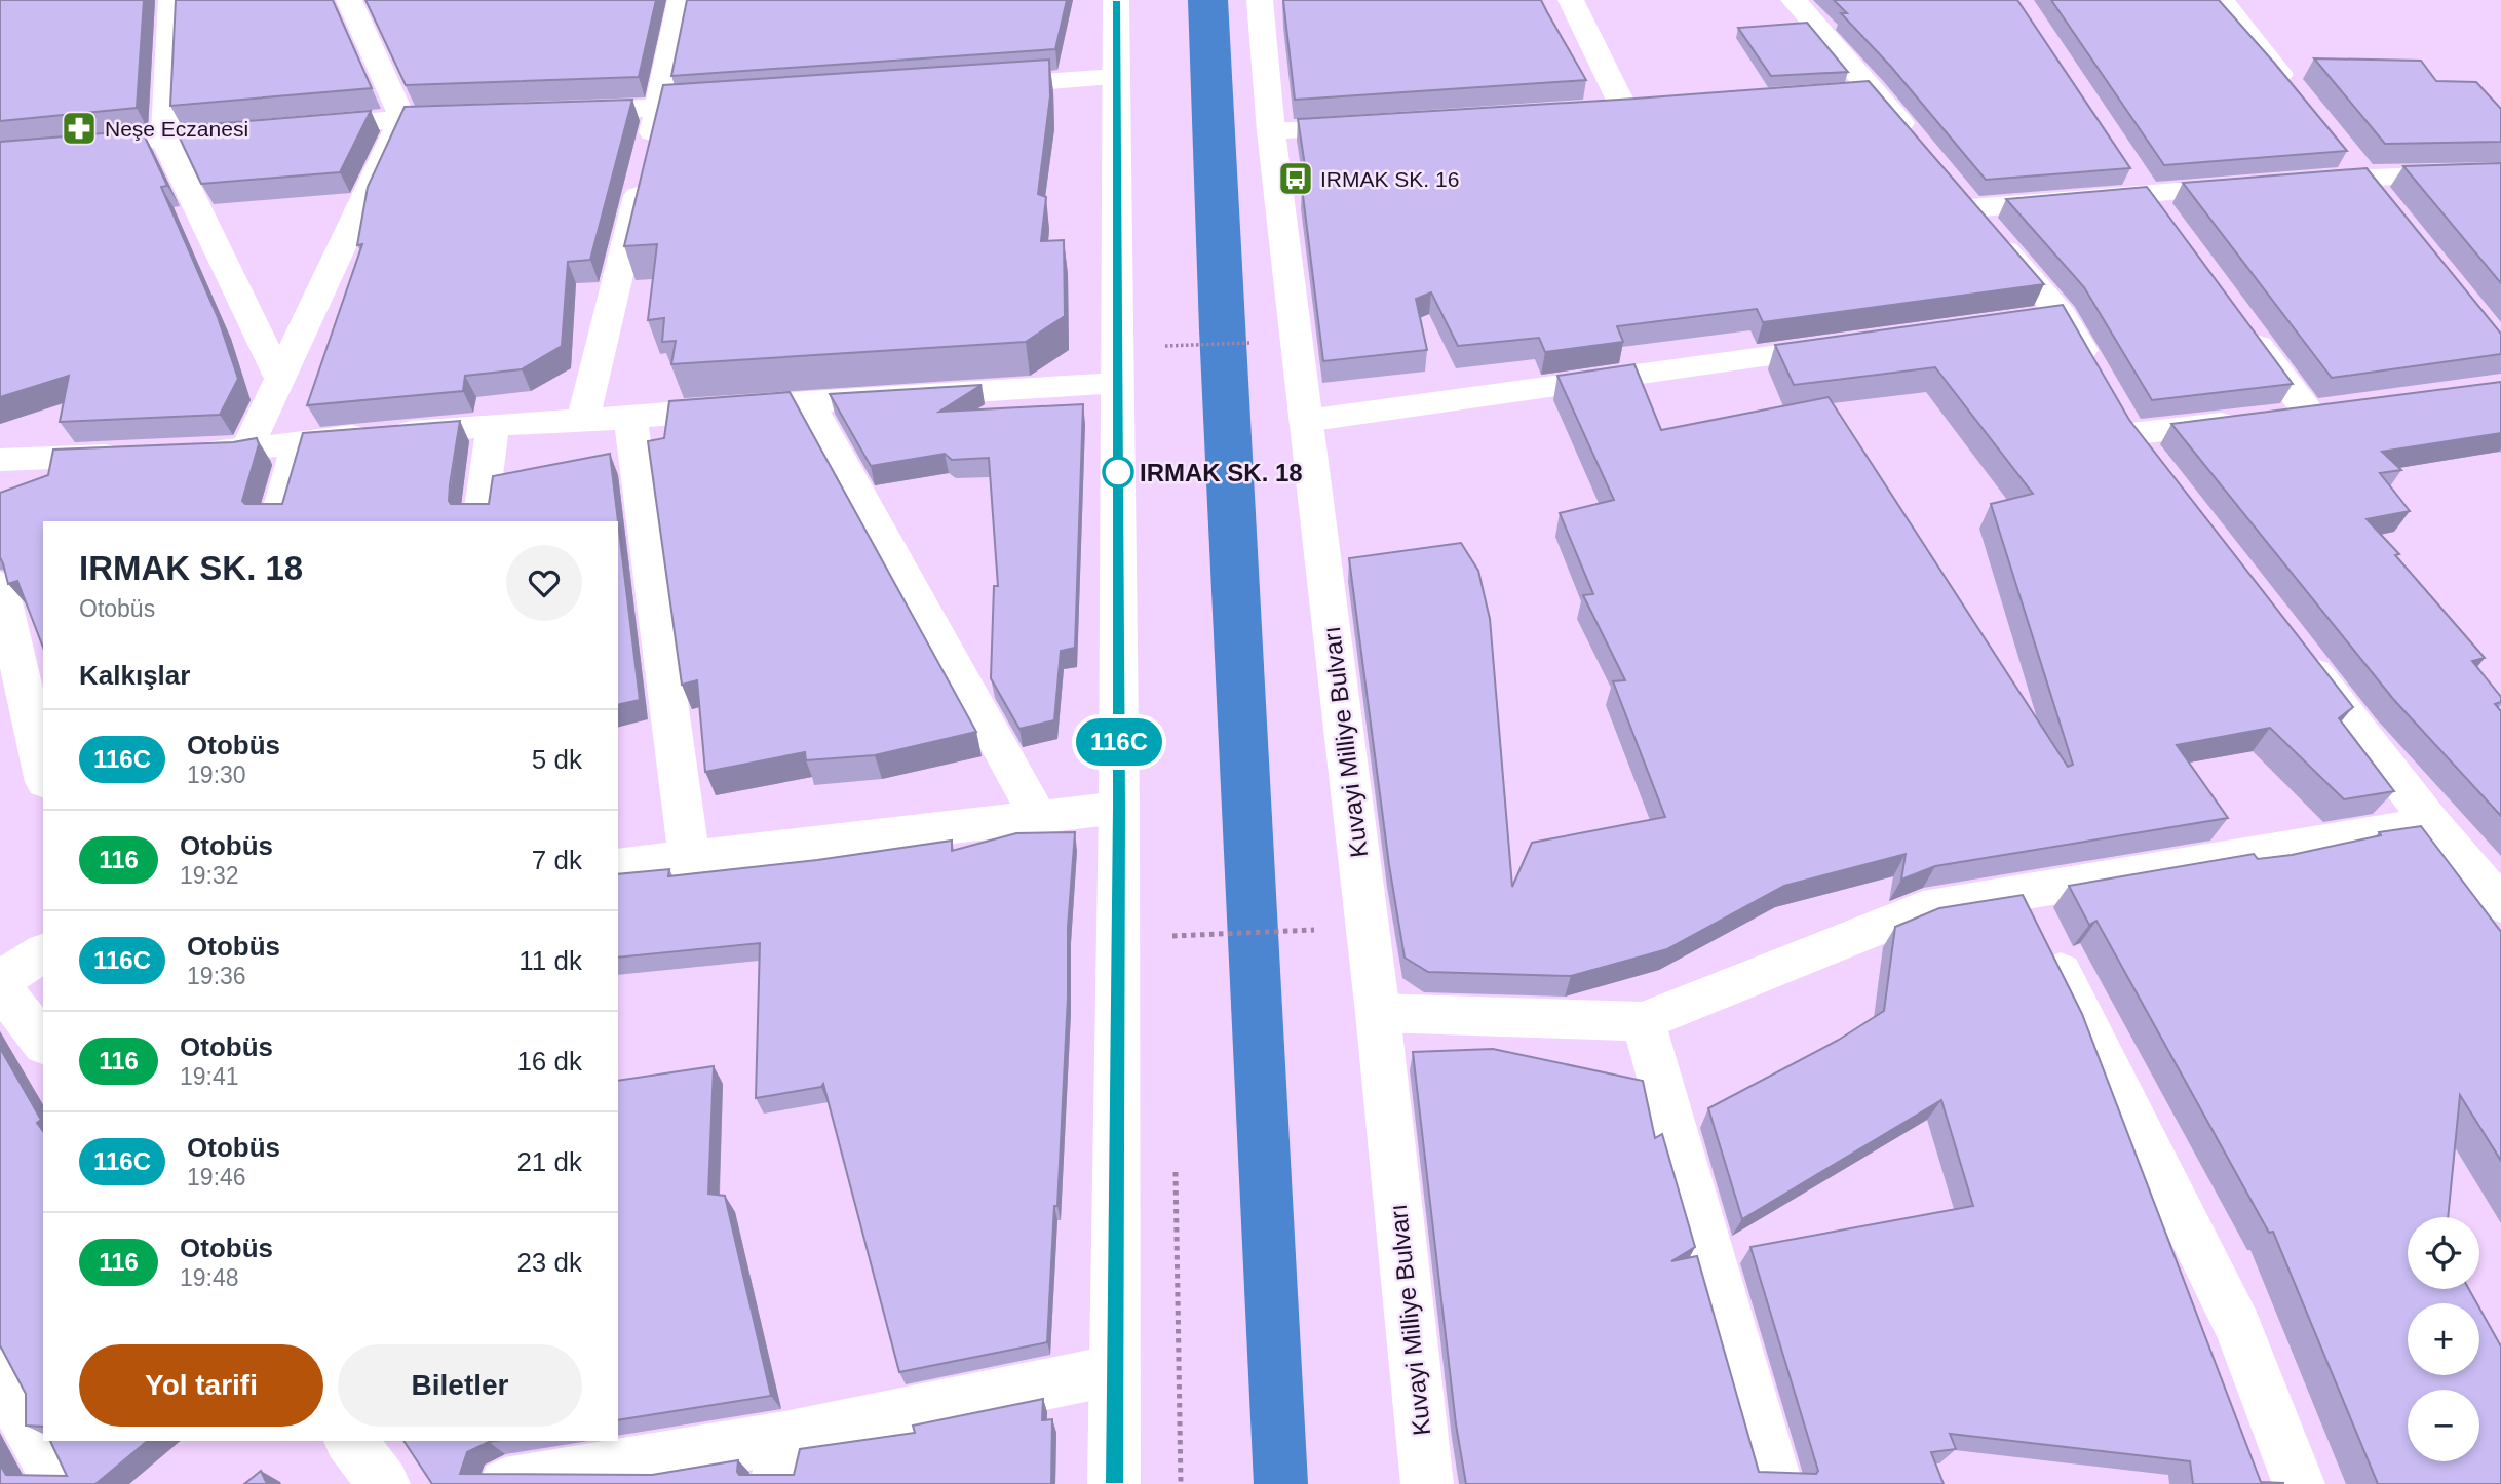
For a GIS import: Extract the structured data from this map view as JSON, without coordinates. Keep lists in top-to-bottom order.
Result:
{
  "streets": {
    "street": ["Kuvayi Milliye Bulvarı"]
  },
  "places": {
    "pharmacy": ["Neşe Eczanesi"],
    "bus stop": ["IRMAK SK. 16"],
    "other": ["IRMAK SK. 18"]
  },
  "lines": ["bus line 116C"],
  "page": {
    "on_map": "116C",
    "heading": [
      ["IRMAK SK. 18", "Otobüs"],
      "Kalkışlar"
    ],
    "list": [
      {
        "mark": "116C",
        "name": "Otobüs",
        "note": "19:30",
        "value": "5 dk"
      },
      {
        "mark": "116",
        "name": "Otobüs",
        "note": "19:32",
        "value": "7 dk"
      },
      {
        "mark": "116C",
        "name": "Otobüs",
        "note": "19:36",
        "value": "11 dk"
      },
      {
        "mark": "116",
        "name": "Otobüs",
        "note": "19:41",
        "value": "16 dk"
      },
      {
        "mark": "116C",
        "name": "Otobüs",
        "note": "19:46",
        "value": "21 dk"
      },
      {
        "mark": "116",
        "name": "Otobüs",
        "note": "19:48",
        "value": "23 dk"
      }
    ],
    "map_buttons": ["+", "−"],
    "buttons": ["Yol tarifi", "Biletler"]
  }
}
